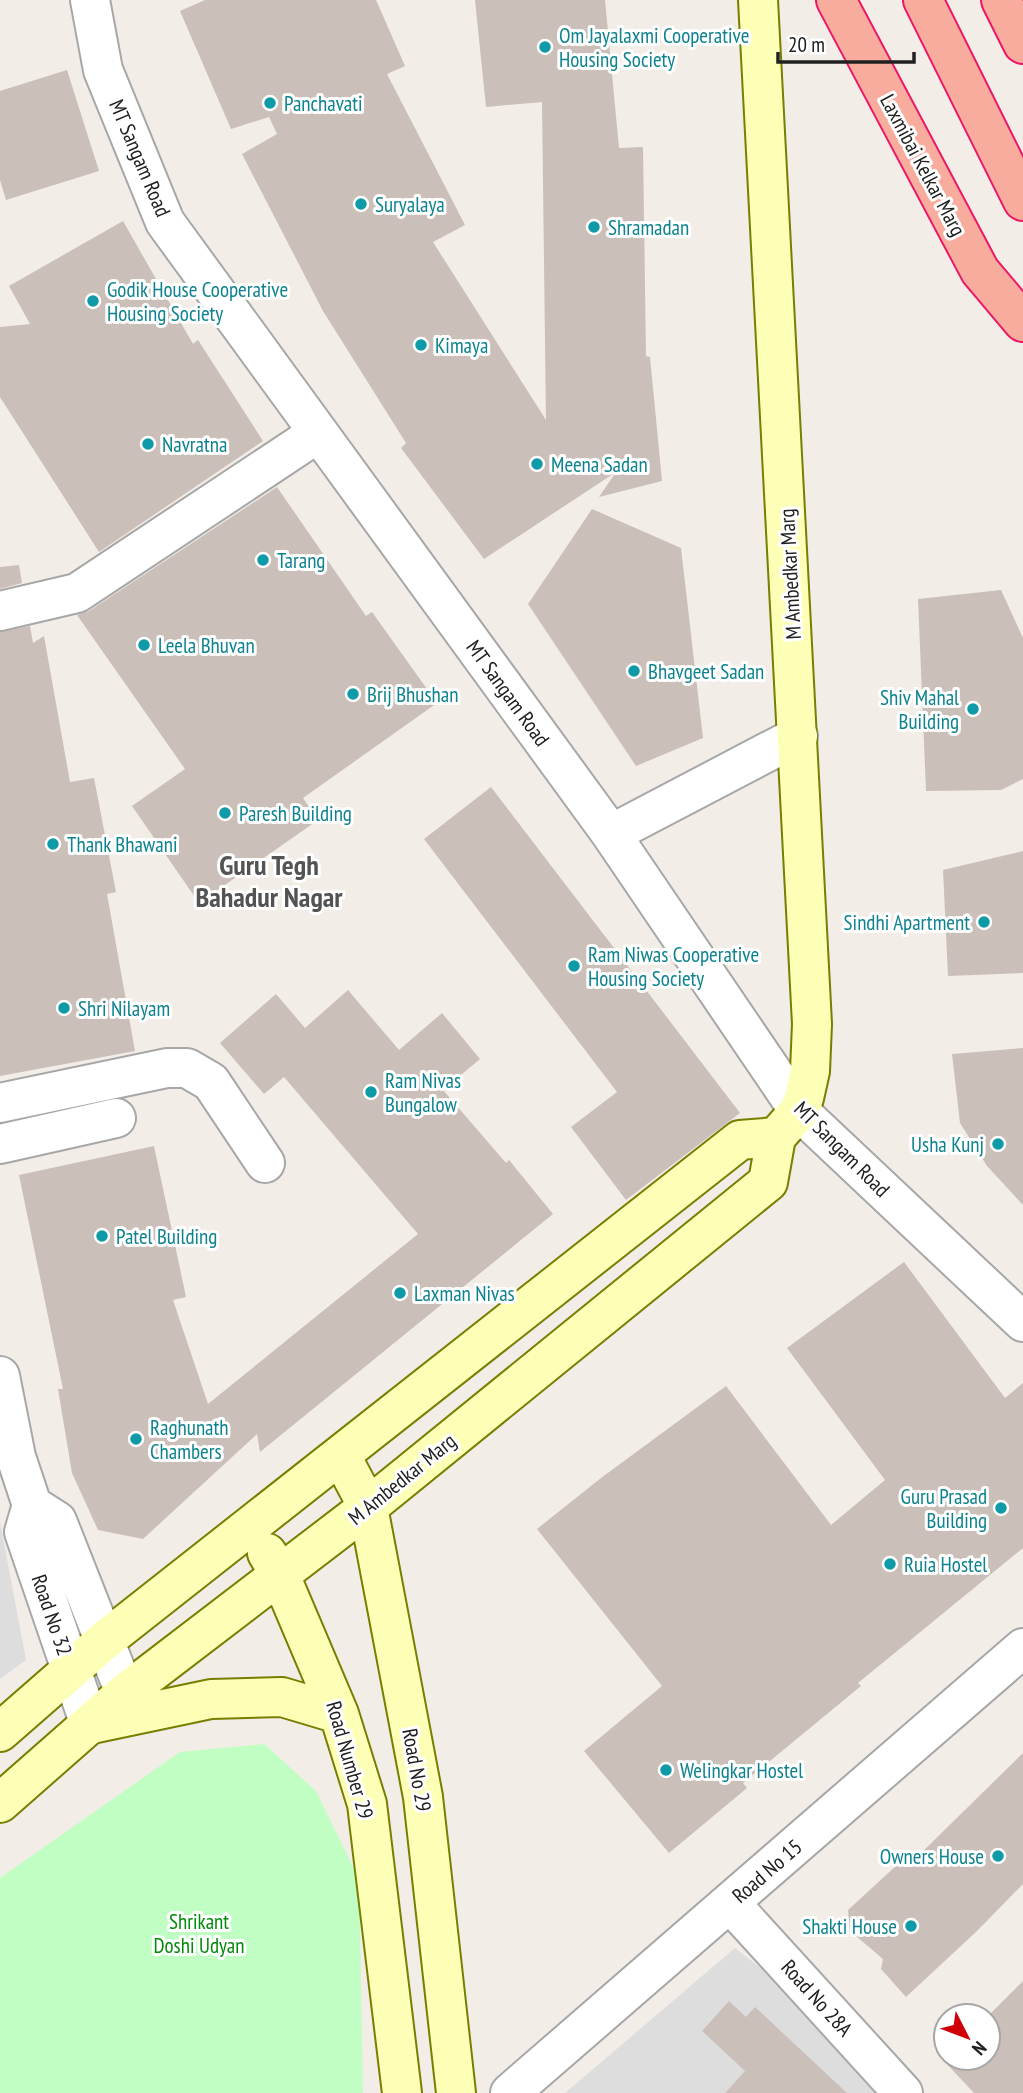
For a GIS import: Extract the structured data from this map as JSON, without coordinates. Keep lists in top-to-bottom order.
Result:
{
  "streets": {
    "highway": ["Laxmibai Kelkar Marg"],
    "main road": ["M Ambedkar Marg", "Road Number 29", "Road No 29"],
    "street": [
      "MT Sangam Road",
      "Road No 32",
      "Road No 15",
      "Road No 28A"
    ]
  },
  "crossings": [
    ["MT Sangam Road", "M Ambedkar Marg"],
    ["M Ambedkar Marg", "Road No 32"],
    ["M Ambedkar Marg", "Road Number 29"],
    ["M Ambedkar Marg", "Road No 29"],
    ["Road No 15", "Road No 28A"]
  ],
  "districts": ["Guru Tegh Bahadur Nagar"],
  "parks": ["Shrikant Doshi Udyan"],
  "places": [
    "Om Jayalaxmi Cooperative Housing Society",
    "Panchavati",
    "Suryalaya",
    "Shramadan",
    "Godik House Cooperative Housing Society",
    "Kimaya",
    "Navratna",
    "Meena Sadan",
    "Tarang",
    "Leela Bhuvan",
    "Bhavgeet Sadan",
    "Brij Bhushan",
    "Shiv Mahal Building",
    "Paresh Building",
    "Thank Bhawani",
    "Sindhi Apartment",
    "Ram Niwas Cooperative Housing Society",
    "Shri Nilayam",
    "Ram Nivas Bungalow",
    "Usha Kunj",
    "Patel Building",
    "Laxman Nivas",
    "Raghunath Chambers",
    "Guru Prasad Building",
    "Ruia Hostel",
    "Welingkar Hostel",
    "Owners House",
    "Shakti House"
  ],
  "scale_bar": "20 m",
  "north": "bottom right"
}
